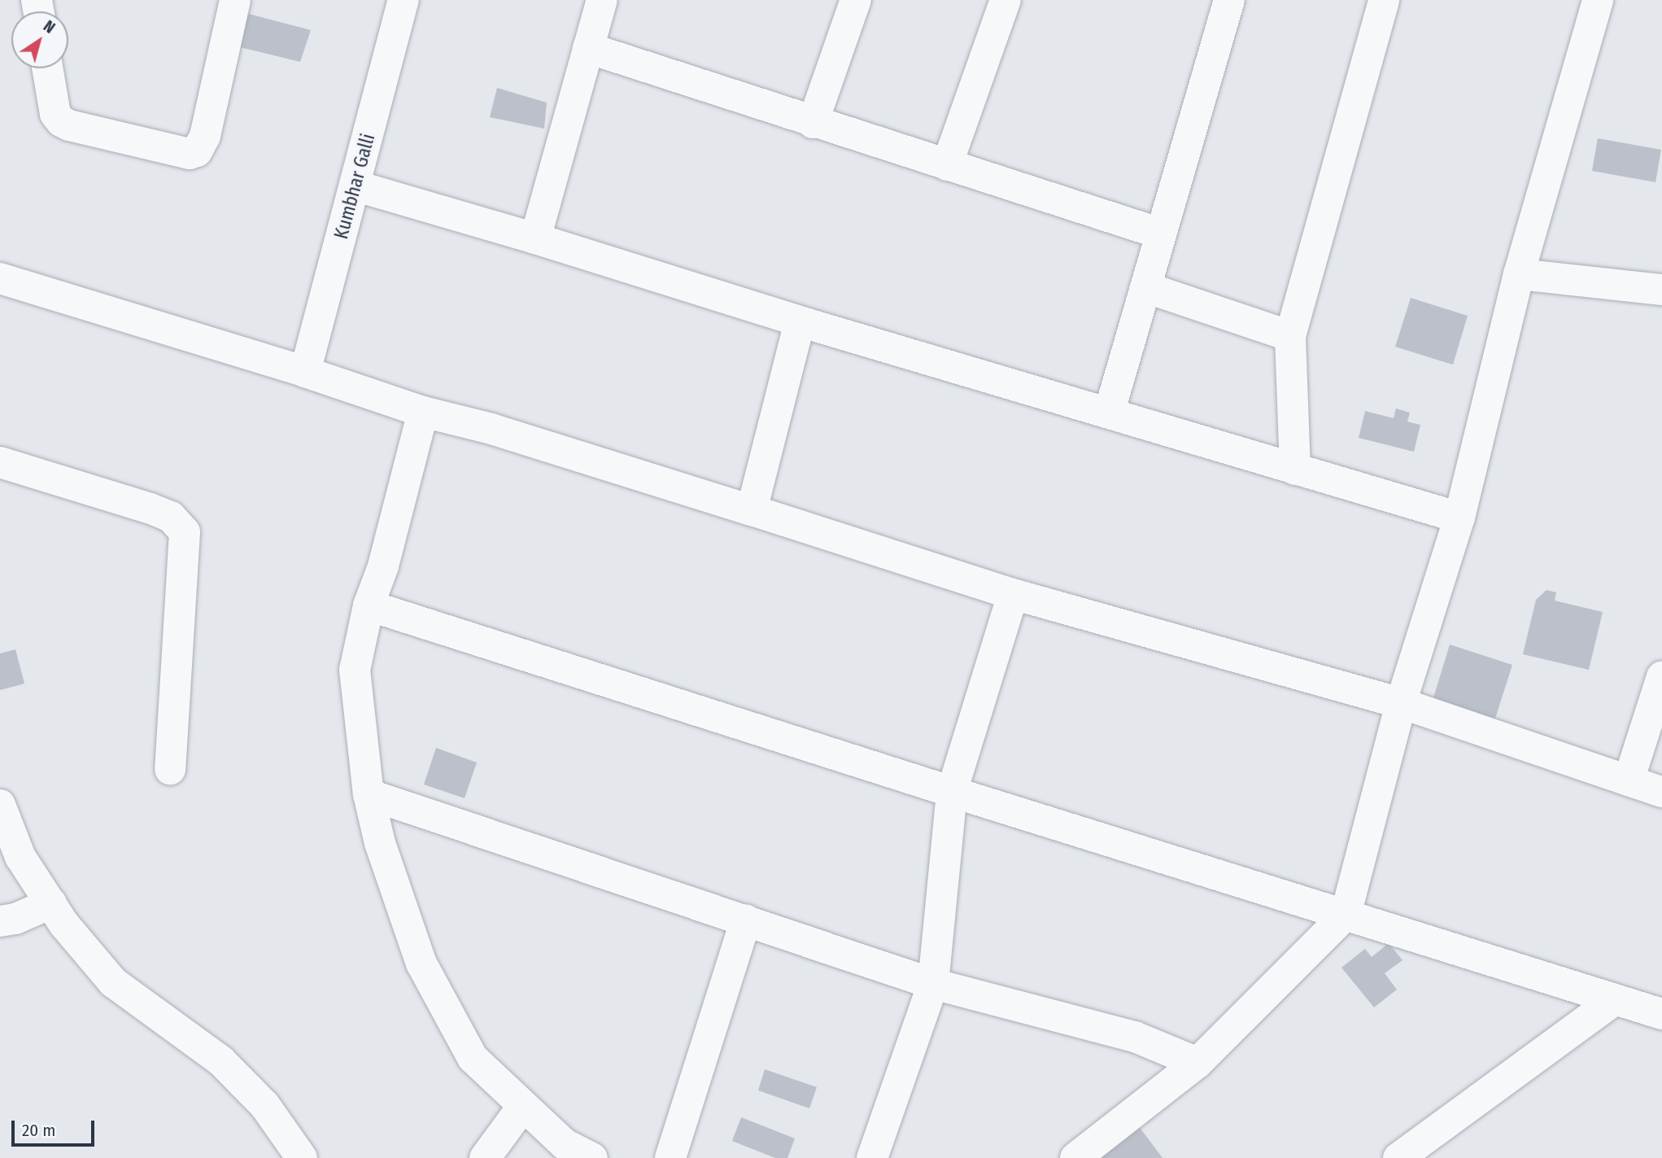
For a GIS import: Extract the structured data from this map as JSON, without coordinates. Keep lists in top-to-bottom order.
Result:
{
  "streets": {
    "street": ["Kumbhar Galli"]
  },
  "scale_bar": "20 m",
  "north": "top right"
}
